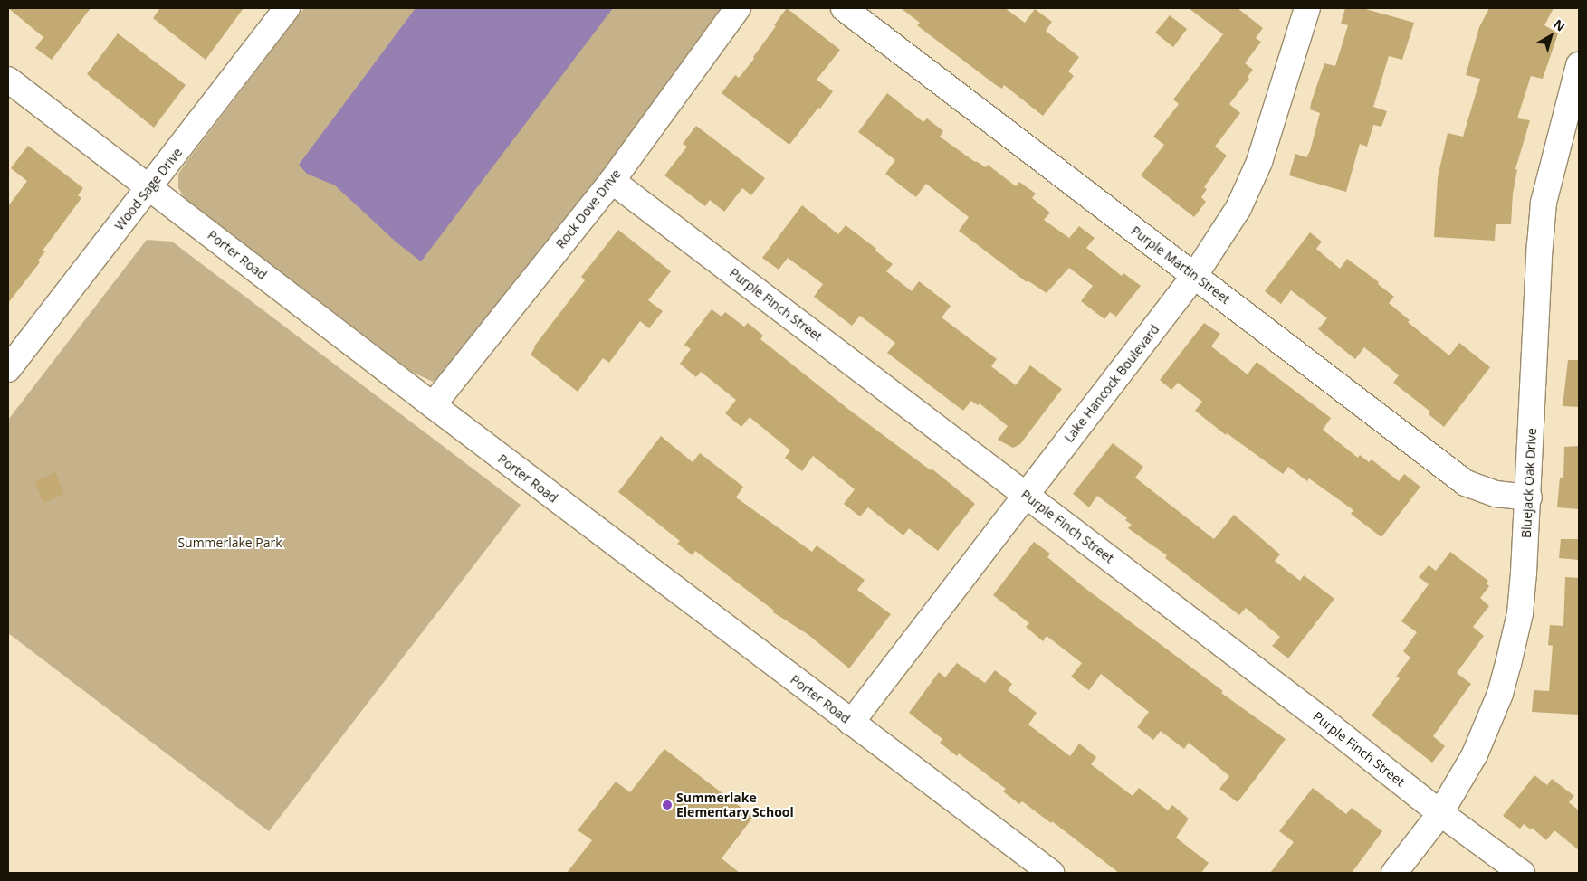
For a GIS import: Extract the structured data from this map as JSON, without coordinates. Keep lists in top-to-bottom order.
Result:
{
  "streets": {
    "street": [
      "Wood Sage Drive",
      "Rock Dove Drive",
      "Porter Road",
      "Purple Martin Street",
      "Purple Finch Street",
      "Lake Hancock Boulevard",
      "Bluejack Oak Drive"
    ]
  },
  "crossings": [
    ["Wood Sage Drive", "Porter Road"],
    ["Rock Dove Drive", "Porter Road"],
    ["Rock Dove Drive", "Purple Finch Street"],
    ["Porter Road", "Lake Hancock Boulevard"],
    ["Purple Martin Street", "Lake Hancock Boulevard"],
    ["Purple Martin Street", "Bluejack Oak Drive"],
    ["Purple Finch Street", "Lake Hancock Boulevard"],
    ["Purple Finch Street", "Bluejack Oak Drive"]
  ],
  "parks": ["Summerlake Park"],
  "places": ["Summerlake Elementary School"],
  "north": "top right"
}
